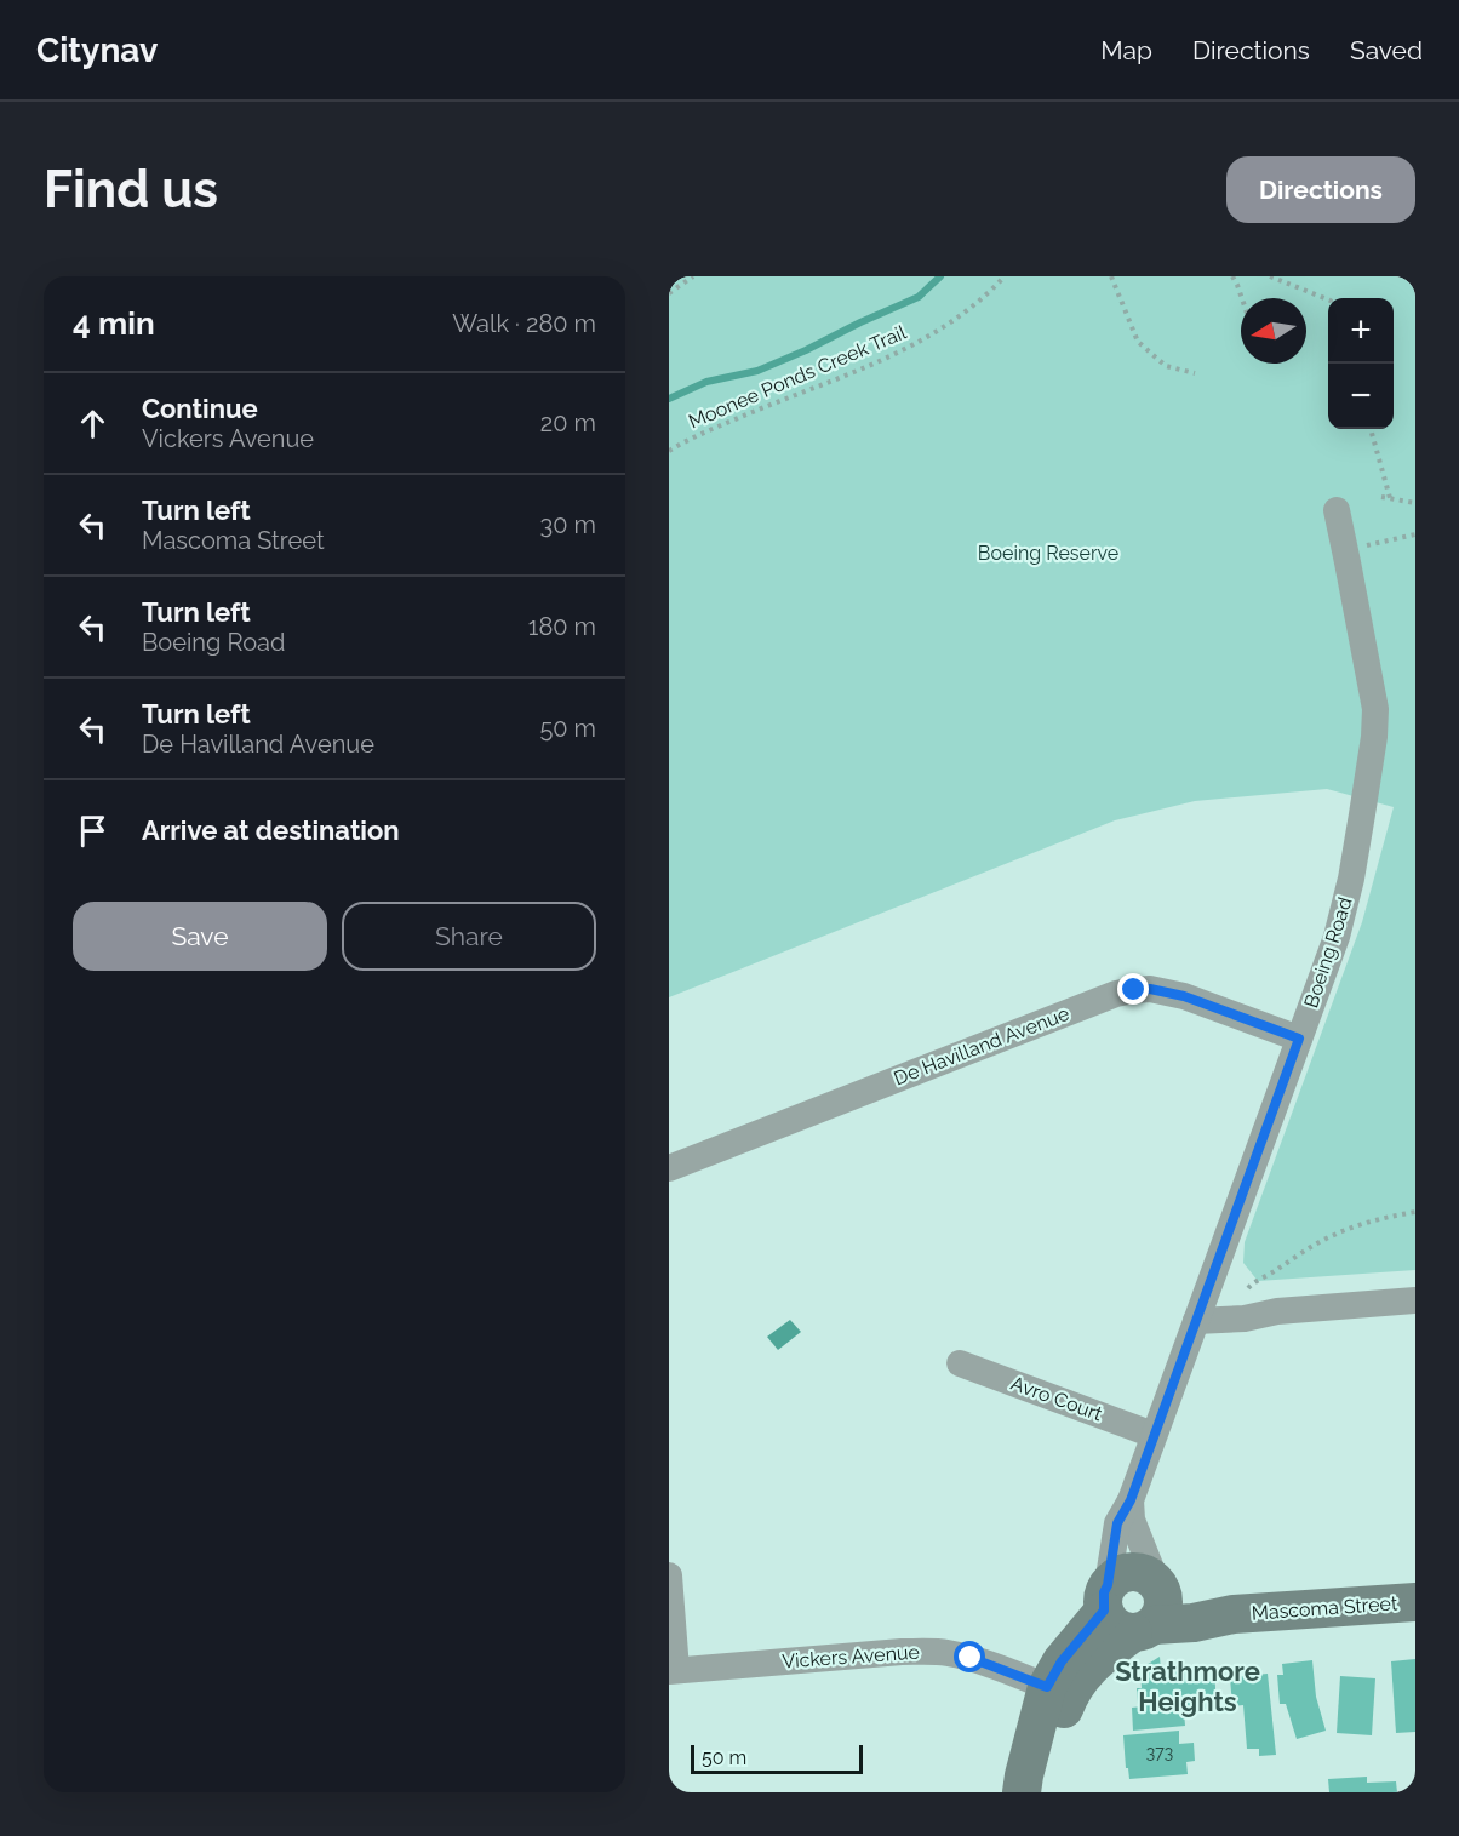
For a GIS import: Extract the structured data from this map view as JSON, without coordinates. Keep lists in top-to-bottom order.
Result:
{
  "streets": {
    "main road": ["Mascoma Street"],
    "street": [
      "Boeing Road",
      "De Havilland Avenue",
      "Avro Court",
      "Vickers Avenue"
    ],
    "path": ["Moonee Ponds Creek Trail"]
  },
  "crossings": [
    ["Boeing Road", "De Havilland Avenue"],
    ["Boeing Road", "Avro Court"]
  ],
  "districts": ["Strathmore Heights"],
  "parks": ["Boeing Reserve"],
  "house_numbers": ["373"],
  "scale_bar": "50 m",
  "north": "left",
  "page": {
    "header": "Citynav",
    "nav": ["Map", "Directions", "Saved"],
    "buttons": [
      "Directions",
      ["Save", "Share"]
    ],
    "title": "Find us",
    "heading": ["4 min", "Walk · 280 m"],
    "map_buttons": ["+", "−"],
    "list": [
      ["Continue", "Vickers Avenue", "20 m"],
      ["Turn left", "Mascoma Street", "30 m"],
      ["Turn left", "Boeing Road", "180 m"],
      ["Turn left", "De Havilland Avenue", "50 m"],
      "Arrive at destination"
    ],
    "scale": "50 m"
  }
}
